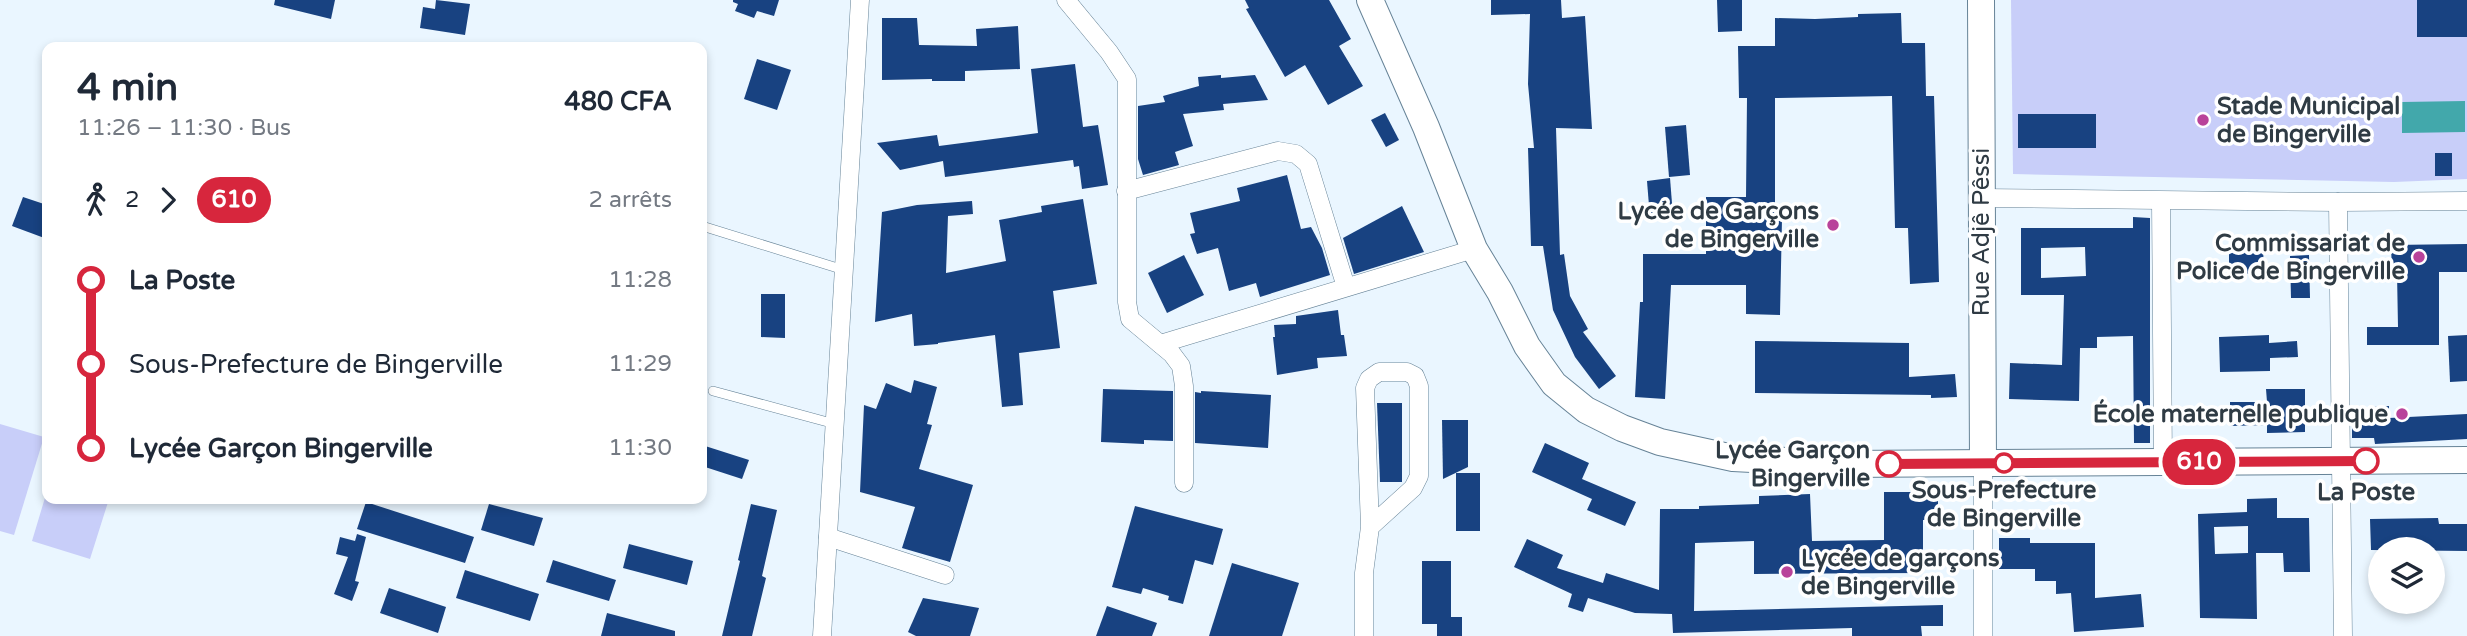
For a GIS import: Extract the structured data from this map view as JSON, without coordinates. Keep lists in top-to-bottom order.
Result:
{
  "streets": {
    "main road": ["Rue Adjê Pêssi"]
  },
  "places": [
    "Stade Municipal de Bingerville",
    "Lycée de Garçons de Bingerville",
    "Commissariat de Police de Bingerville",
    "École maternelle publique",
    "La Poste",
    "Sous-Prefecture de Bingerville",
    "Lycée Garçon Bingerville",
    "Lycée de garçons de Bingerville"
  ],
  "lines": ["bus line 610"],
  "page": {
    "on_map": "610",
    "heading": ["4 min", "11:26 – 11:30 · Bus", "480 CFA"],
    "legs": ["2", "610", "2 arrêts"],
    "list": [
      {
        "name": "La Poste",
        "value": "11:28"
      },
      {
        "name": "Sous-Prefecture de Bingerville",
        "value": "11:29"
      },
      {
        "name": "Lycée Garçon Bingerville",
        "value": "11:30"
      }
    ]
  }
}
